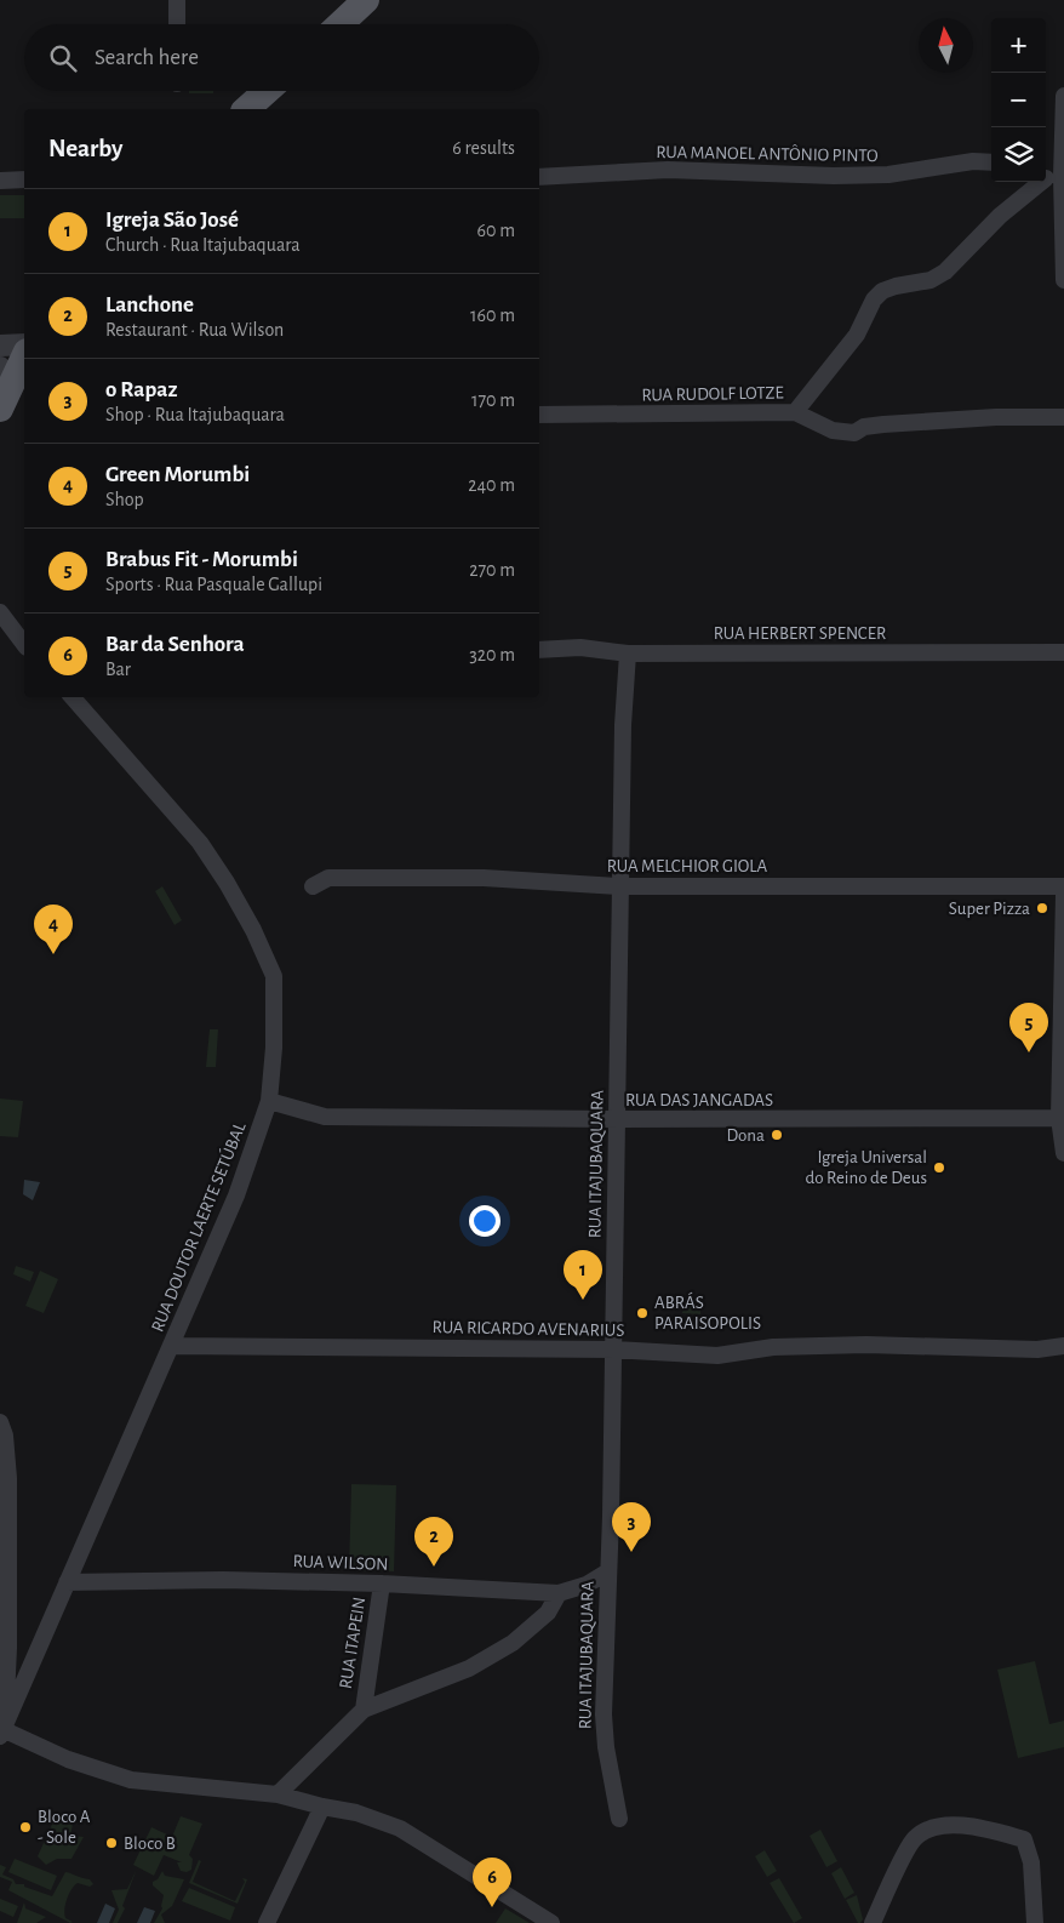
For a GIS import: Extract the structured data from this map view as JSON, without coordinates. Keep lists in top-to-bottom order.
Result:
{
  "streets": {
    "street": [
      "RUA MANOEL ANTÔNIO PINTO",
      "RUA RUDOLF LOTZE",
      "RUA HERBERT SPENCER",
      "RUA MELCHIOR GIOLA",
      "RUA DAS JANGADAS",
      "RUA ITAJUBAQUARA",
      "RUA DOUTOR LAERTE SETÚBAL",
      "RUA RICARDO AVENARIUS",
      "RUA WILSON",
      "RUA ITAPEIN"
    ]
  },
  "crossings": [
    ["RUA HERBERT SPENCER", "RUA ITAJUBAQUARA"],
    ["RUA MELCHIOR GIOLA", "RUA ITAJUBAQUARA"],
    ["RUA DAS JANGADAS", "RUA ITAJUBAQUARA"],
    ["RUA DAS JANGADAS", "RUA DOUTOR LAERTE SETÚBAL"],
    ["RUA ITAJUBAQUARA", "RUA RICARDO AVENARIUS"],
    ["RUA ITAJUBAQUARA", "RUA WILSON"],
    ["RUA DOUTOR LAERTE SETÚBAL", "RUA RICARDO AVENARIUS"],
    ["RUA DOUTOR LAERTE SETÚBAL", "RUA WILSON"],
    ["RUA WILSON", "RUA ITAPEIN"]
  ],
  "places": [
    "Super Pizza",
    "Dona",
    "Igreja Universal do Reino de Deus",
    "ABRÁS PARAISOPOLIS",
    "Bloco A - Sole",
    "Bloco B"
  ],
  "north": "top",
  "page": {
    "map_buttons": ["+", "−"],
    "search": "Search here",
    "heading": ["Nearby", "6 results"],
    "list": [
      {
        "mark": "1",
        "name": "Igreja São José",
        "note": "Church · Rua Itajubaquara",
        "value": "60 m"
      },
      {
        "mark": "2",
        "name": "Lanchone",
        "note": "Restaurant · Rua Wilson",
        "value": "160 m"
      },
      {
        "mark": "3",
        "name": "o Rapaz",
        "note": "Shop · Rua Itajubaquara",
        "value": "170 m"
      },
      {
        "mark": "4",
        "name": "Green Morumbi",
        "note": "Shop",
        "value": "240 m"
      },
      {
        "mark": "5",
        "name": "Brabus Fit - Morumbi",
        "note": "Sports · Rua Pasquale Gallupi",
        "value": "270 m"
      },
      {
        "mark": "6",
        "name": "Bar da Senhora",
        "note": "Bar",
        "value": "320 m"
      }
    ],
    "pins": [
      "4",
      "5",
      "1",
      "3",
      "2",
      "6"
    ]
  }
}
